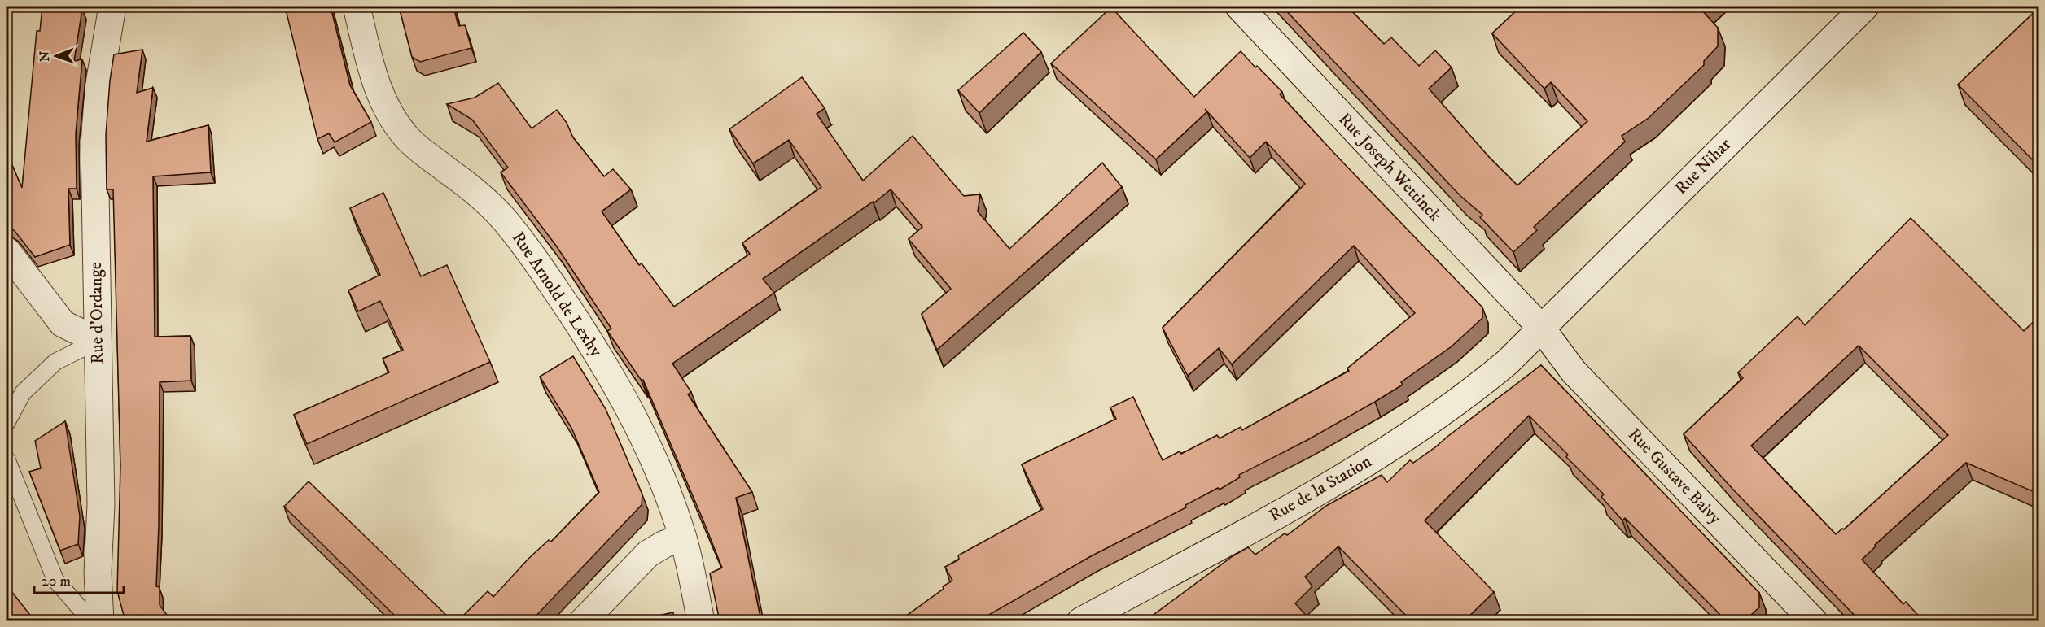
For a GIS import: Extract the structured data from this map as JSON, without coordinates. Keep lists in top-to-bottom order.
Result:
{
  "streets": {
    "street": [
      "Rue Nihar",
      "Rue Joseph Wettinck",
      "Rue Arnold de Lexhy",
      "Rue d'Ordange",
      "Rue Gustave Baivy",
      "Rue de la Station"
    ]
  },
  "crossings": [
    ["Rue Nihar", "Rue Joseph Wettinck"],
    ["Rue Nihar", "Rue Gustave Baivy"],
    ["Rue Nihar", "Rue de la Station"],
    ["Rue Joseph Wettinck", "Rue Gustave Baivy"],
    ["Rue Joseph Wettinck", "Rue de la Station"],
    ["Rue Gustave Baivy", "Rue de la Station"]
  ],
  "scale_bar": "20 m",
  "north": "left"
}
